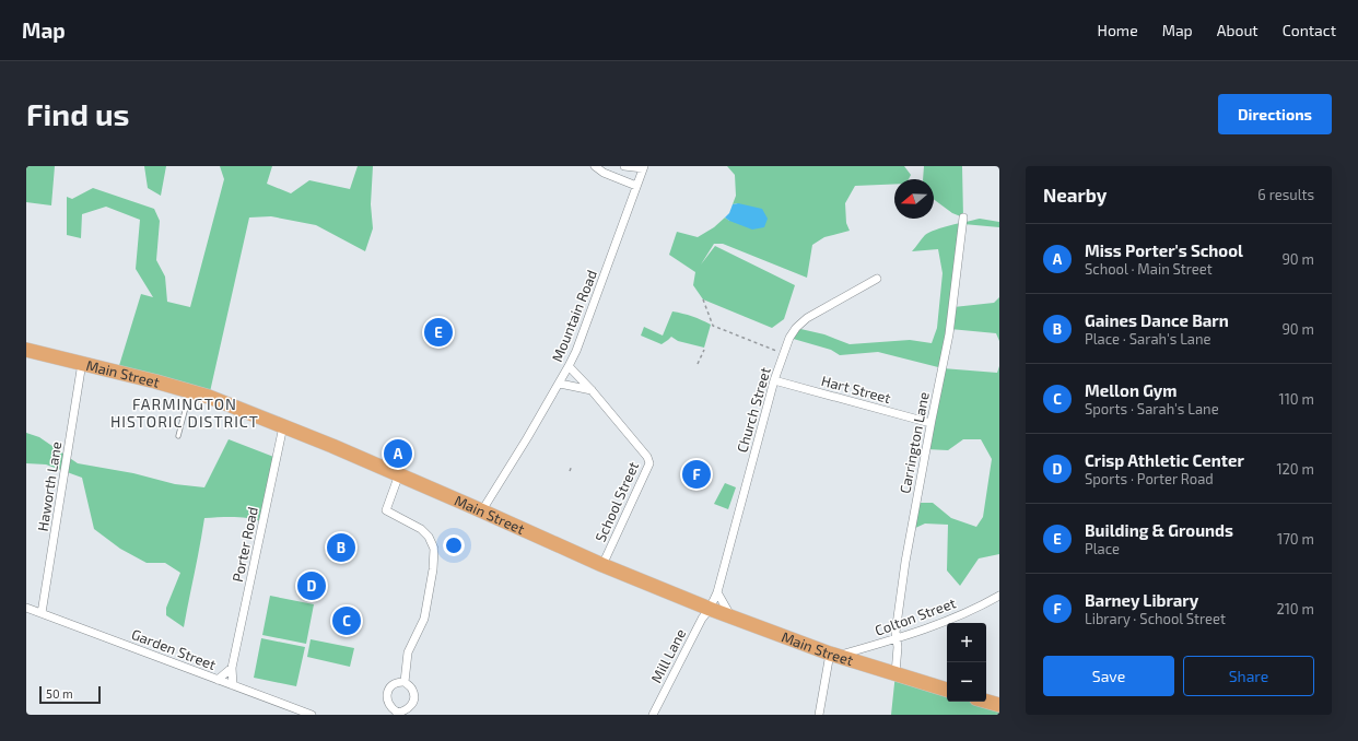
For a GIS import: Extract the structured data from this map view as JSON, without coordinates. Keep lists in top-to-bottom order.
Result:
{
  "streets": {
    "highway": ["Main Street"],
    "street": [
      "Mountain Road",
      "Hart Street",
      "Church Street",
      "Carrington Lane",
      "Haworth Lane",
      "School Street",
      "Porter Road",
      "Colton Street",
      "Garden Street",
      "Mill Lane"
    ]
  },
  "crossings": [
    ["Mountain Road", "Main Street"],
    ["Mountain Road", "School Street"],
    ["Main Street", "Church Street"],
    ["Main Street", "Carrington Lane"],
    ["Main Street", "Haworth Lane"],
    ["Main Street", "School Street"],
    ["Main Street", "Porter Road"],
    ["Main Street", "Colton Street"],
    ["Main Street", "Mill Lane"],
    ["Hart Street", "Church Street"],
    ["Hart Street", "Carrington Lane"],
    ["Church Street", "Mill Lane"],
    ["Carrington Lane", "Colton Street"],
    ["Haworth Lane", "Garden Street"],
    ["Porter Road", "Garden Street"]
  ],
  "districts": ["FARMINGTON HISTORIC DISTRICT"],
  "scale_bar": "50 m",
  "north": "left",
  "page": {
    "header": "Map",
    "nav": [
      "Home",
      "Map",
      "About",
      "Contact"
    ],
    "buttons": [
      "Directions",
      ["Save", "Share"]
    ],
    "title": "Find us",
    "heading": ["Nearby", "6 results"],
    "list": [
      {
        "mark": "A",
        "name": "Miss Porter's School",
        "note": "School · Main Street",
        "value": "90 m"
      },
      {
        "mark": "B",
        "name": "Gaines Dance Barn",
        "note": "Place · Sarah's Lane",
        "value": "90 m"
      },
      {
        "mark": "C",
        "name": "Mellon Gym",
        "note": "Sports · Sarah's Lane",
        "value": "110 m"
      },
      {
        "mark": "D",
        "name": "Crisp Athletic Center",
        "note": "Sports · Porter Road",
        "value": "120 m"
      },
      {
        "mark": "E",
        "name": "Building & Grounds",
        "note": "Place",
        "value": "170 m"
      },
      {
        "mark": "F",
        "name": "Barney Library",
        "note": "Library · School Street",
        "value": "210 m"
      }
    ],
    "pins": [
      "E",
      "A",
      "F",
      "B",
      "D",
      "C"
    ],
    "map_buttons": ["+", "−"],
    "scale": "50 m"
  }
}
